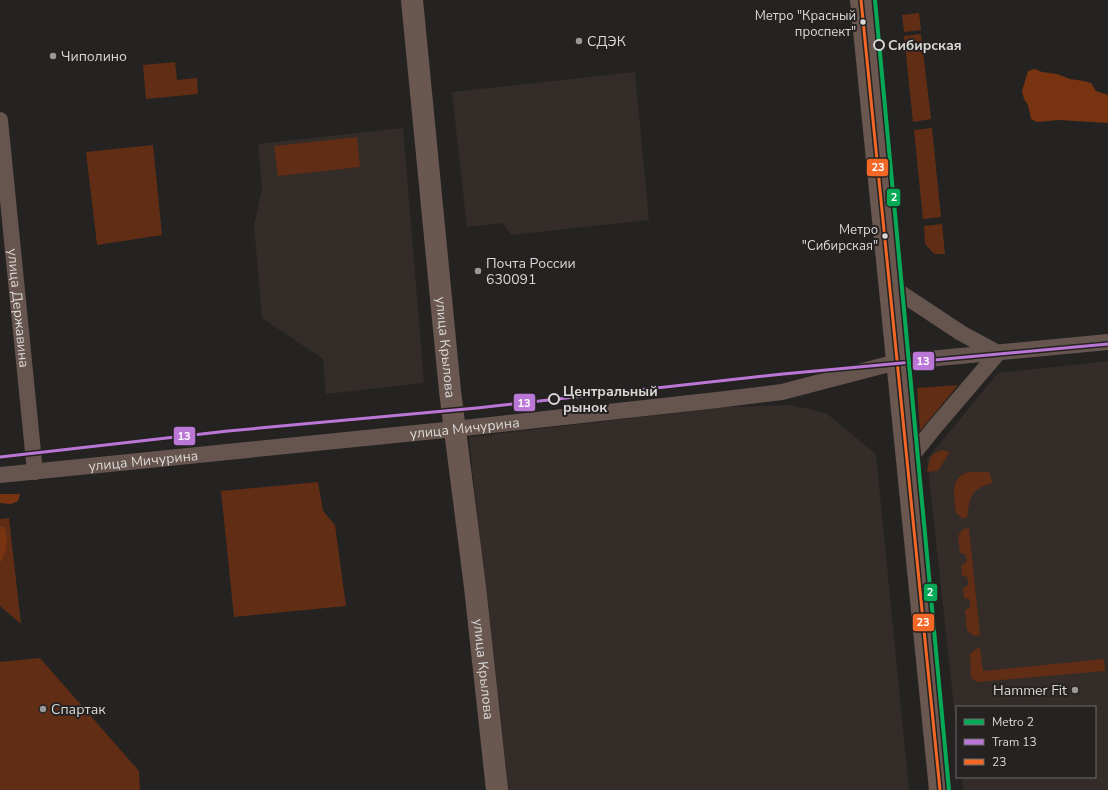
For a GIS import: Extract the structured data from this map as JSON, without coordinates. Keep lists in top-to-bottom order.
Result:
{
  "streets": {
    "main road": ["улица Крылова"],
    "street": ["улица Державина", "улица Мичурина"]
  },
  "crossings": [
    ["улица Державина", "улица Мичурина"],
    ["улица Крылова", "улица Мичурина"]
  ],
  "places": [
    "Метро \"Красный проспект\"",
    "СДЭК",
    "Сибирская",
    "Чиполино",
    "Метро \"Сибирская\"",
    "Почта России 630091",
    "Центральный рынок",
    "Hammer Fit",
    "Спартак"
  ],
  "lines": ["metro line 2", "transit line 23", "tram line 13"],
  "legend": ["Metro 2", "Tram 13", "23"]
}
